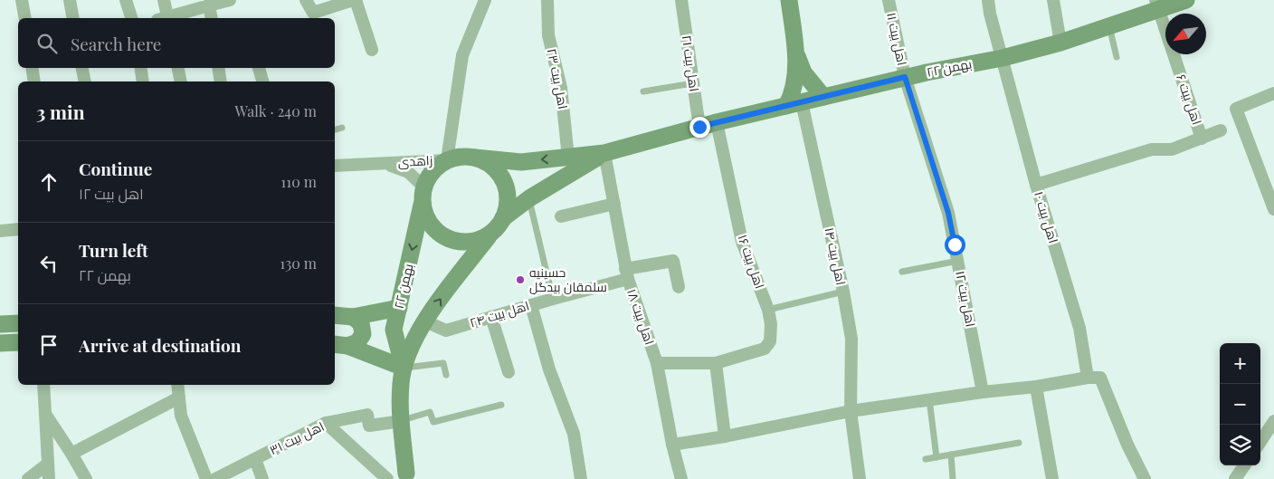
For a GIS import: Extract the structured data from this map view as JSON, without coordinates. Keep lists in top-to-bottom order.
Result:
{
  "streets": {
    "street": [
      "اهل بیت ۱۱",
      "اهل بیت ۲۱",
      "۲۲ بهمن",
      "اهل بیت ۲۳",
      "اهل بیت ۶",
      "زاهدی",
      "اهل بیت ۱۰",
      "اهل بیت ۱۴",
      "اهل بیت ۱۶",
      "اهل بیت ۱۲",
      "اهل بیت ۲۴",
      "اهل بیت ۱۸",
      "اهل بیت ۳۱"
    ]
  },
  "crossings": [
    ["اهل بیت ۱۱", "۲۲ بهمن"],
    ["اهل بیت ۱۱", "اهل بیت ۱۲"],
    ["اهل بیت ۲۱", "۲۲ بهمن"],
    ["۲۲ بهمن", "اهل بیت ۲۳"],
    ["۲۲ بهمن", "اهل بیت ۶"],
    ["۲۲ بهمن", "زاهدی"],
    ["۲۲ بهمن", "اهل بیت ۱۰"],
    ["۲۲ بهمن", "اهل بیت ۱۴"],
    ["۲۲ بهمن", "اهل بیت ۱۶"],
    ["۲۲ بهمن", "اهل بیت ۱۲"],
    ["۲۲ بهمن", "اهل بیت ۲۴"],
    ["۲۲ بهمن", "اهل بیت ۱۸"],
    ["۲۲ بهمن", "اهل بیت ۳۱"],
    ["اهل بیت ۱۶", "اهل بیت ۱۸"],
    ["اهل بیت ۲۴", "اهل بیت ۱۸"]
  ],
  "places": ["حسینیه سلمقان بیدگل"],
  "north": "bottom left",
  "page": {
    "search": "Search here",
    "heading": ["3 min", "Walk · 240 m"],
    "list": [
      ["Continue", "اهل بیت ۱۲", "110 m"],
      ["Turn left", "۲۲ بهمن", "130 m"],
      "Arrive at destination"
    ],
    "map_buttons": ["+", "−"]
  }
}
